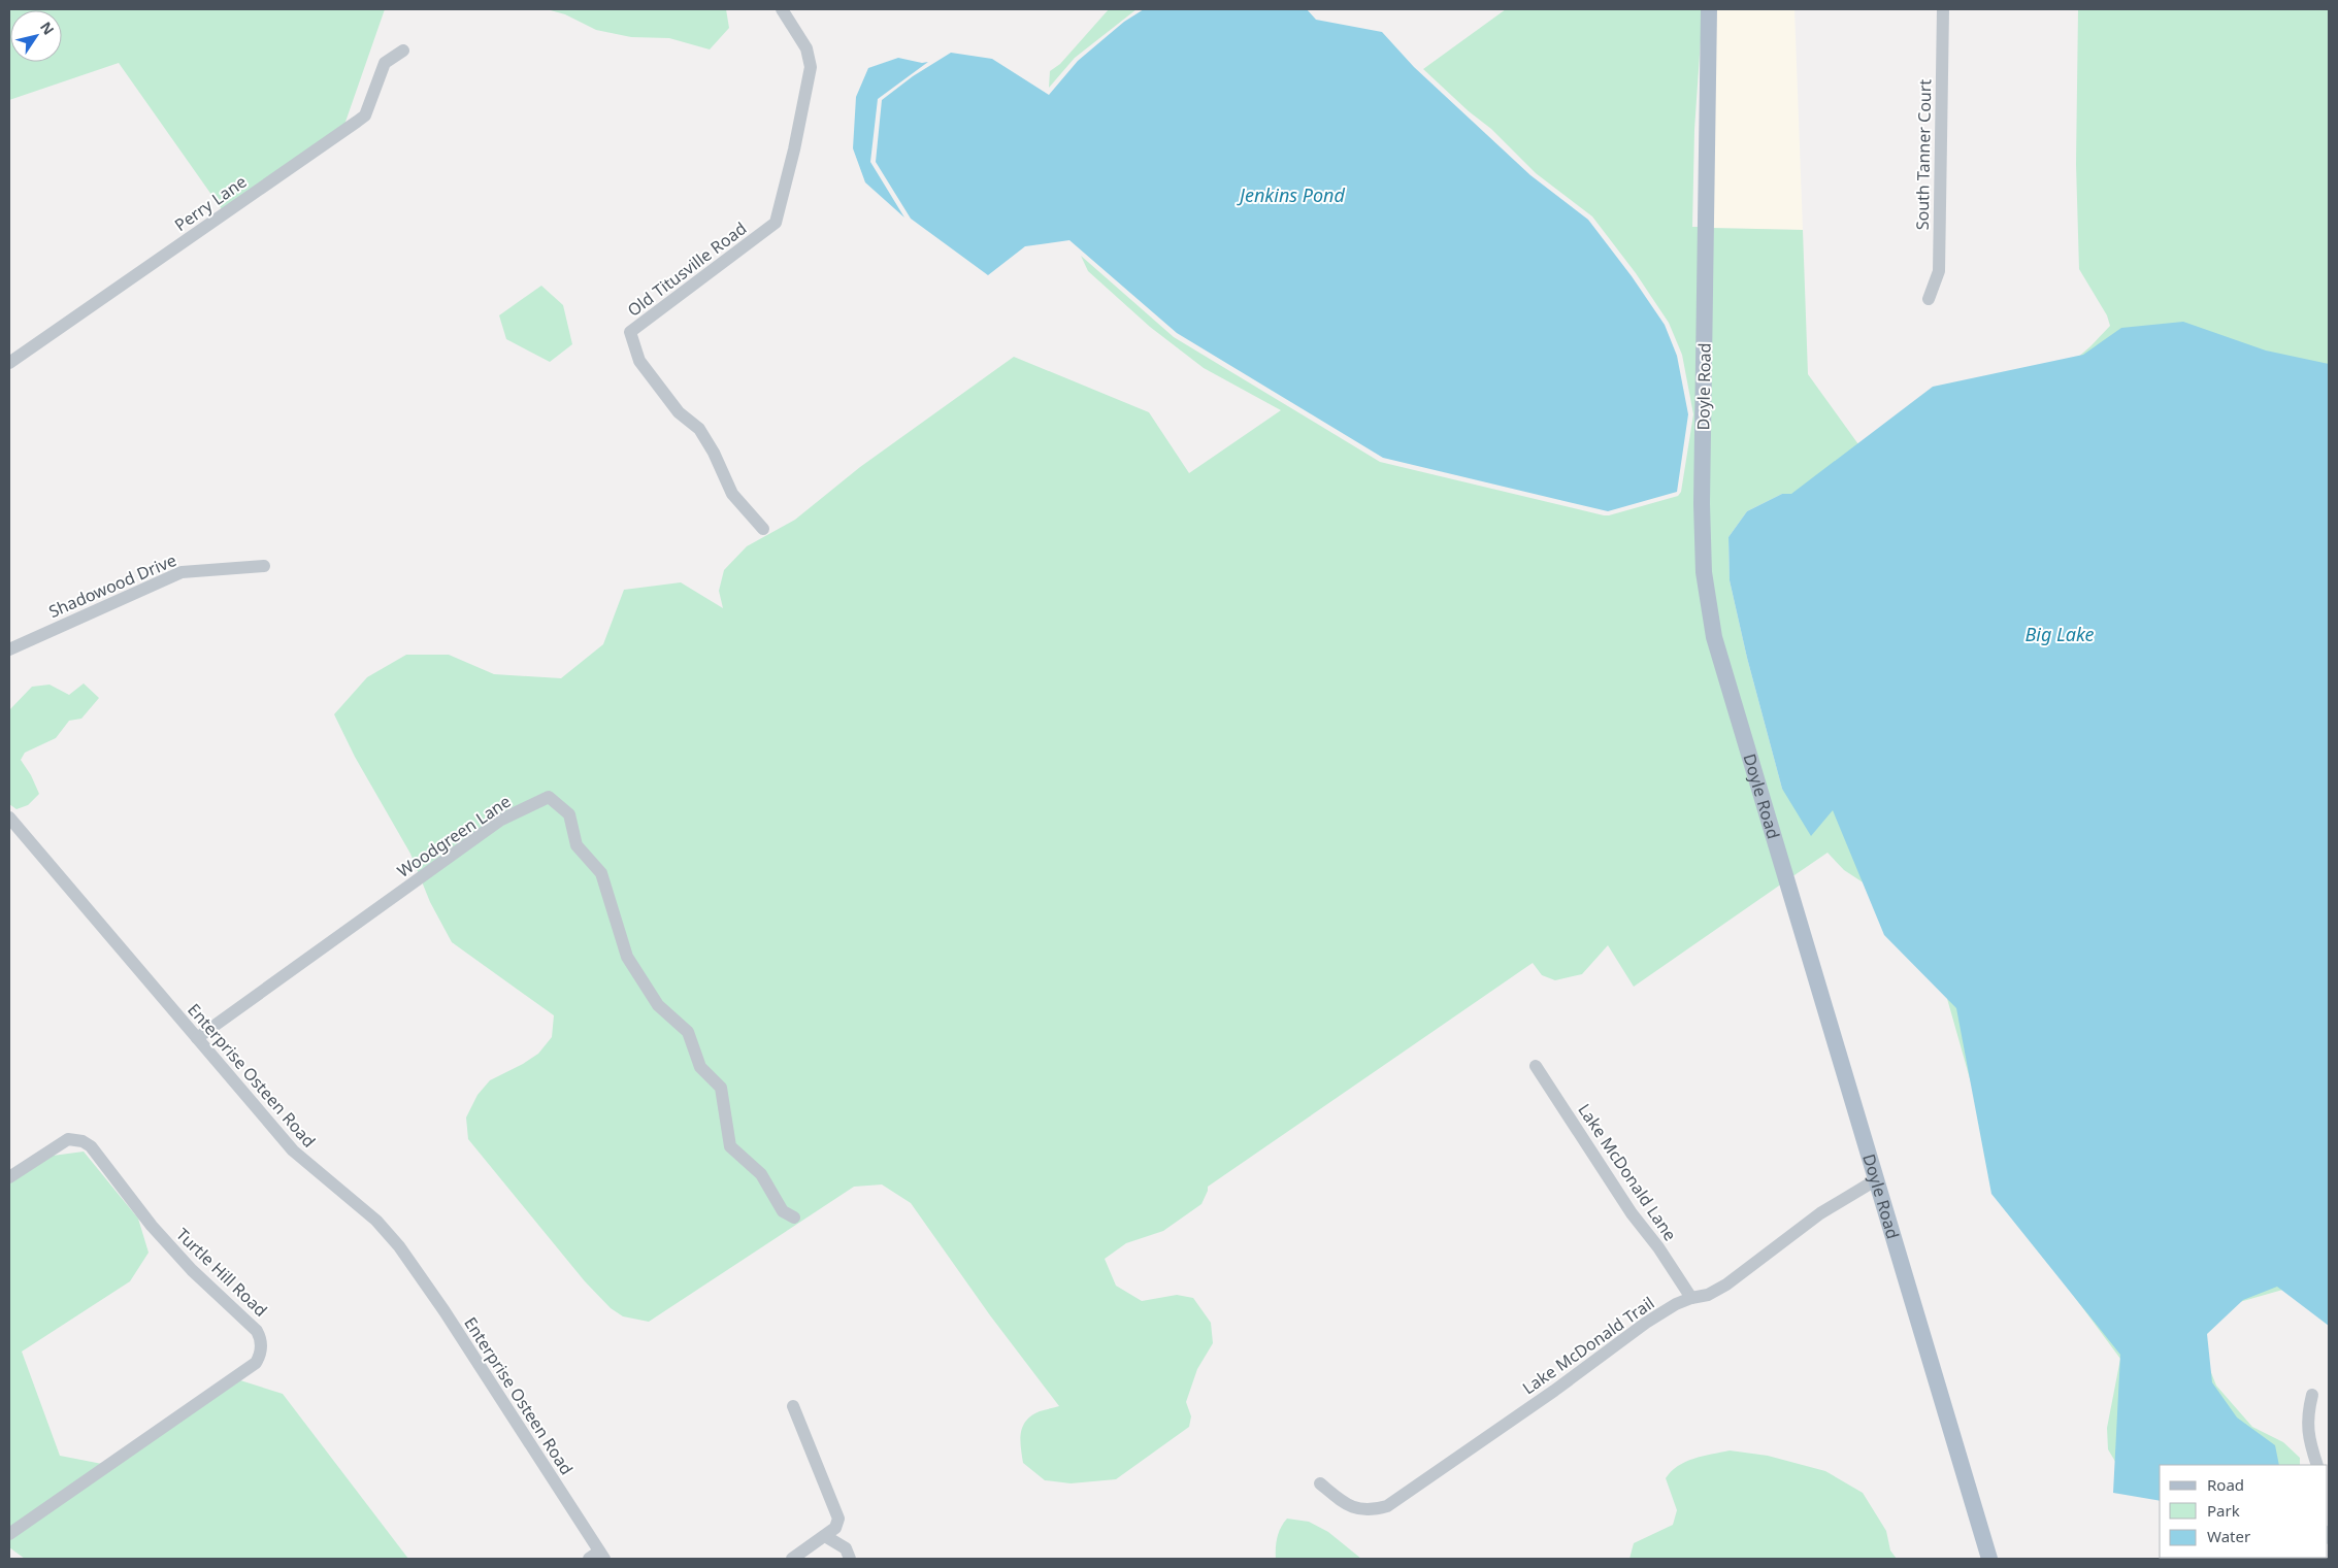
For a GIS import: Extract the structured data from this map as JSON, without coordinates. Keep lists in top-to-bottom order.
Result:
{
  "streets": {
    "main road": ["Doyle Road"],
    "street": [
      "South Tanner Court",
      "Perry Lane",
      "Old Titusville Road",
      "Shadowood Drive",
      "Woodgreen Lane",
      "Enterprise Osteen Road",
      "Lake McDonald Lane",
      "Turtle Hill Road",
      "Lake McDonald Trail"
    ]
  },
  "crossings": [
    ["Doyle Road", "Lake McDonald Trail"],
    ["Woodgreen Lane", "Enterprise Osteen Road"],
    ["Lake McDonald Lane", "Lake McDonald Trail"]
  ],
  "water": ["Jenkins Pond", "Big Lake"],
  "legend": ["Road", "Park", "Water"],
  "north": "top right"
}
